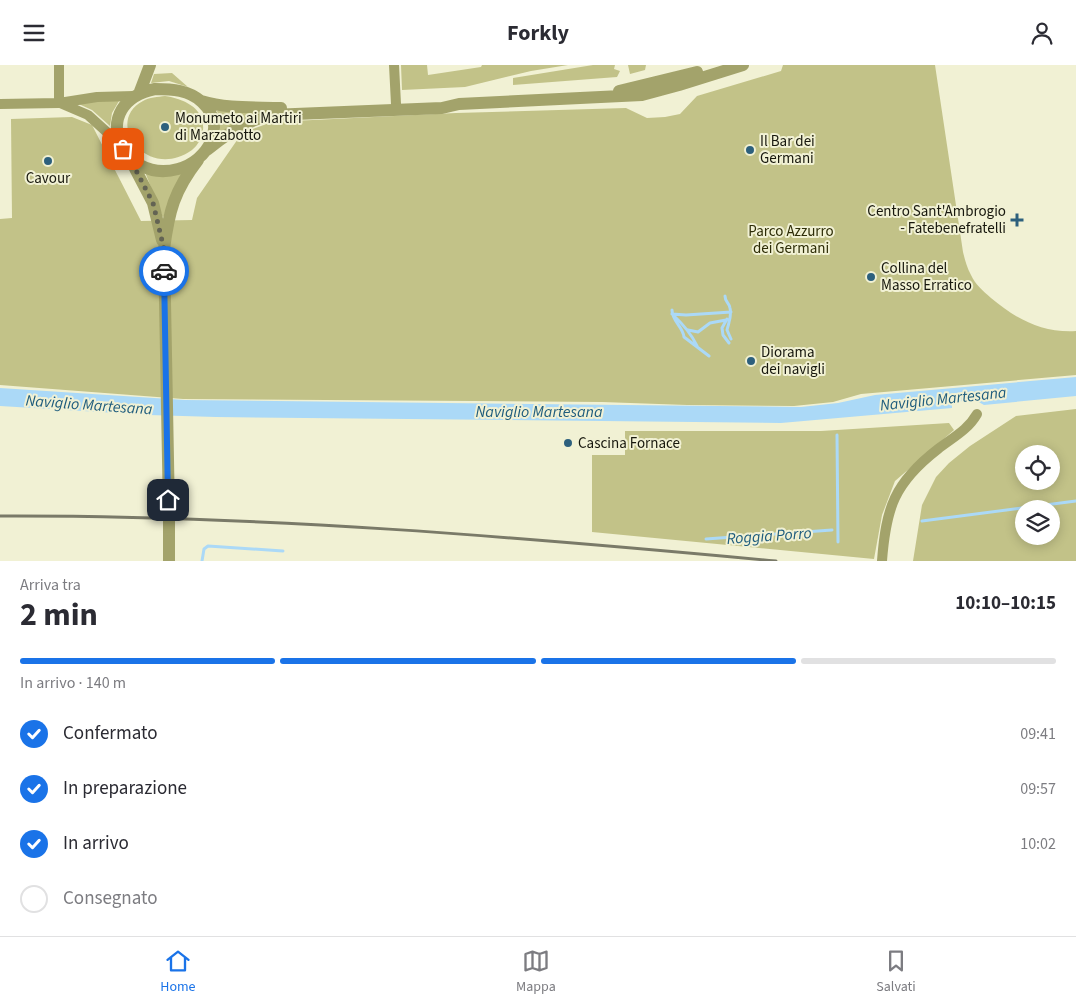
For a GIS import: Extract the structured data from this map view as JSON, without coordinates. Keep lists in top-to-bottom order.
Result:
{
  "water": ["Naviglio Martesana", "Roggia Porro"],
  "parks": ["Parco Azzurro dei Germani"],
  "places": {
    "other": [
      "Monumeto ai Martiri di Marzabotto",
      "Il Bar dei Germani",
      "Cavour",
      "Collina del Masso Erratico",
      "Diorama dei navigli",
      "Cascina Fornace"
    ],
    "health": ["Centro Sant'Ambrogio - Fatebenefratelli"]
  },
  "page": {
    "header": "Forkly",
    "heading": ["2 min", "Arriva tra", "10:10–10:15"],
    "bar": "In arrivo · 140 m",
    "list": [
      ["Confermato", "09:41"],
      ["In preparazione", "09:57"],
      ["In arrivo", "10:02"],
      "Consegnato"
    ],
    "tabs": ["Home", "Mappa", "Salvati"]
  }
}
